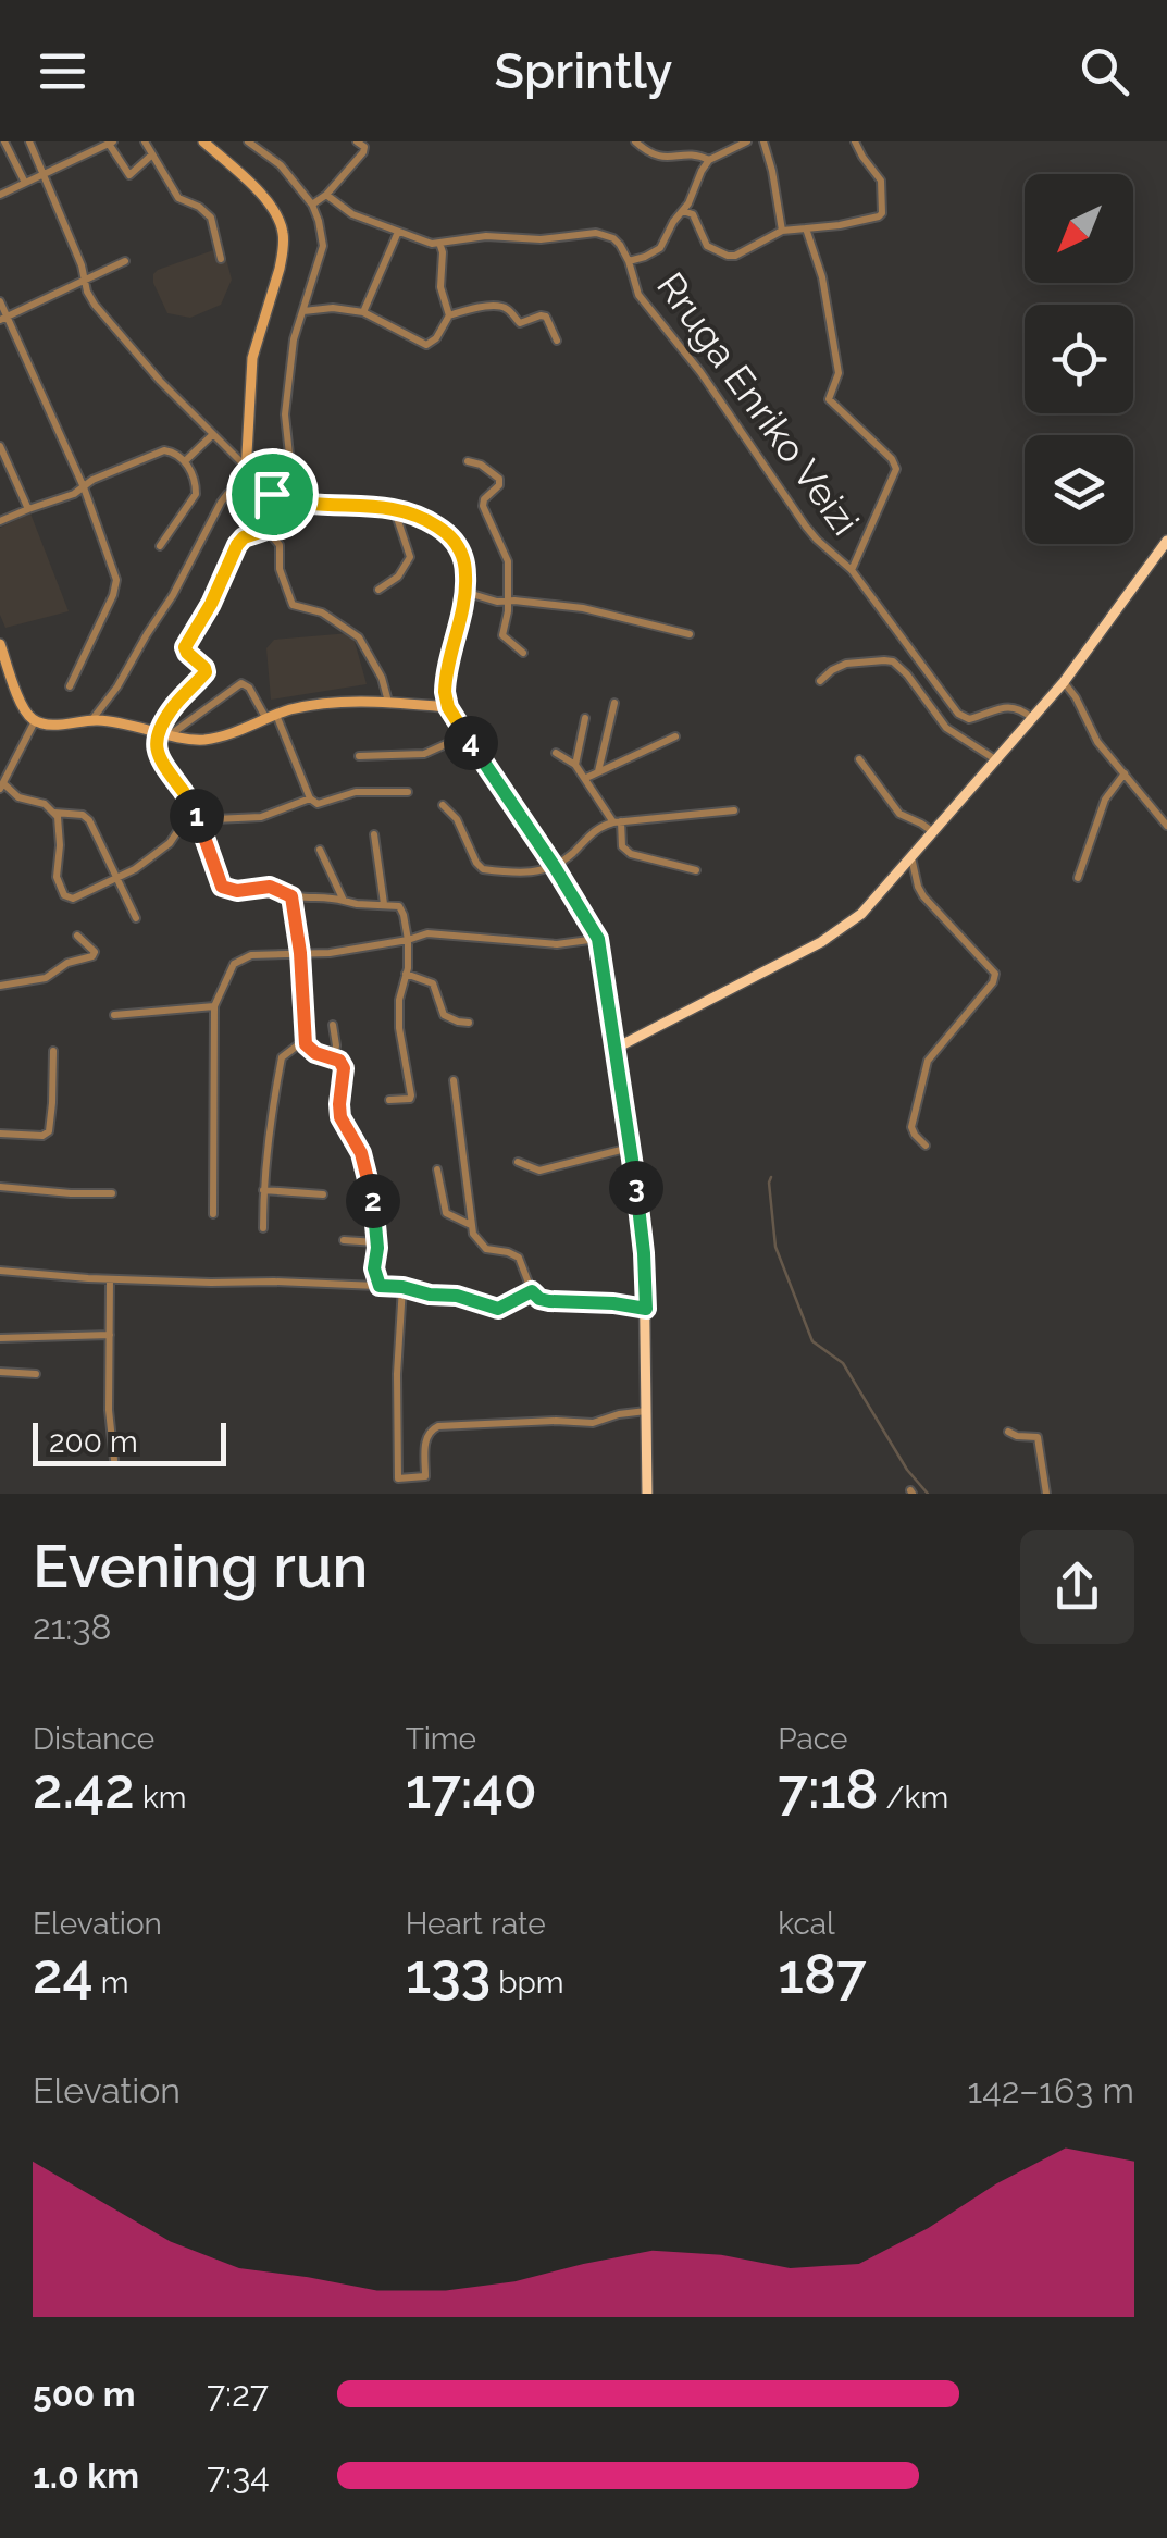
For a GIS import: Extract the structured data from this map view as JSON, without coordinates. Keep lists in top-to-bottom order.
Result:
{
  "streets": {
    "street": ["Rruga Enriko Veizi"]
  },
  "scale_bar": "200 m",
  "north": "bottom left",
  "page": {
    "header": "Sprintly",
    "pins": [
      "4",
      "1",
      "3",
      "2"
    ],
    "scale": "200 m",
    "heading": ["Evening run", "21:38"],
    "stats": [
      ["Distance", "2.42 km"],
      ["Time", "17:40"],
      ["Pace", "7:18 /km"],
      ["Elevation", "24 m"],
      ["Heart rate", "133 bpm"],
      ["kcal", "187"]
    ],
    "chart": ["Elevation", "142–163 m"],
    "list": [
      {
        "name": "500 m",
        "note": "7:27"
      },
      {
        "name": "1.0 km",
        "note": "7:34"
      }
    ]
  }
}
